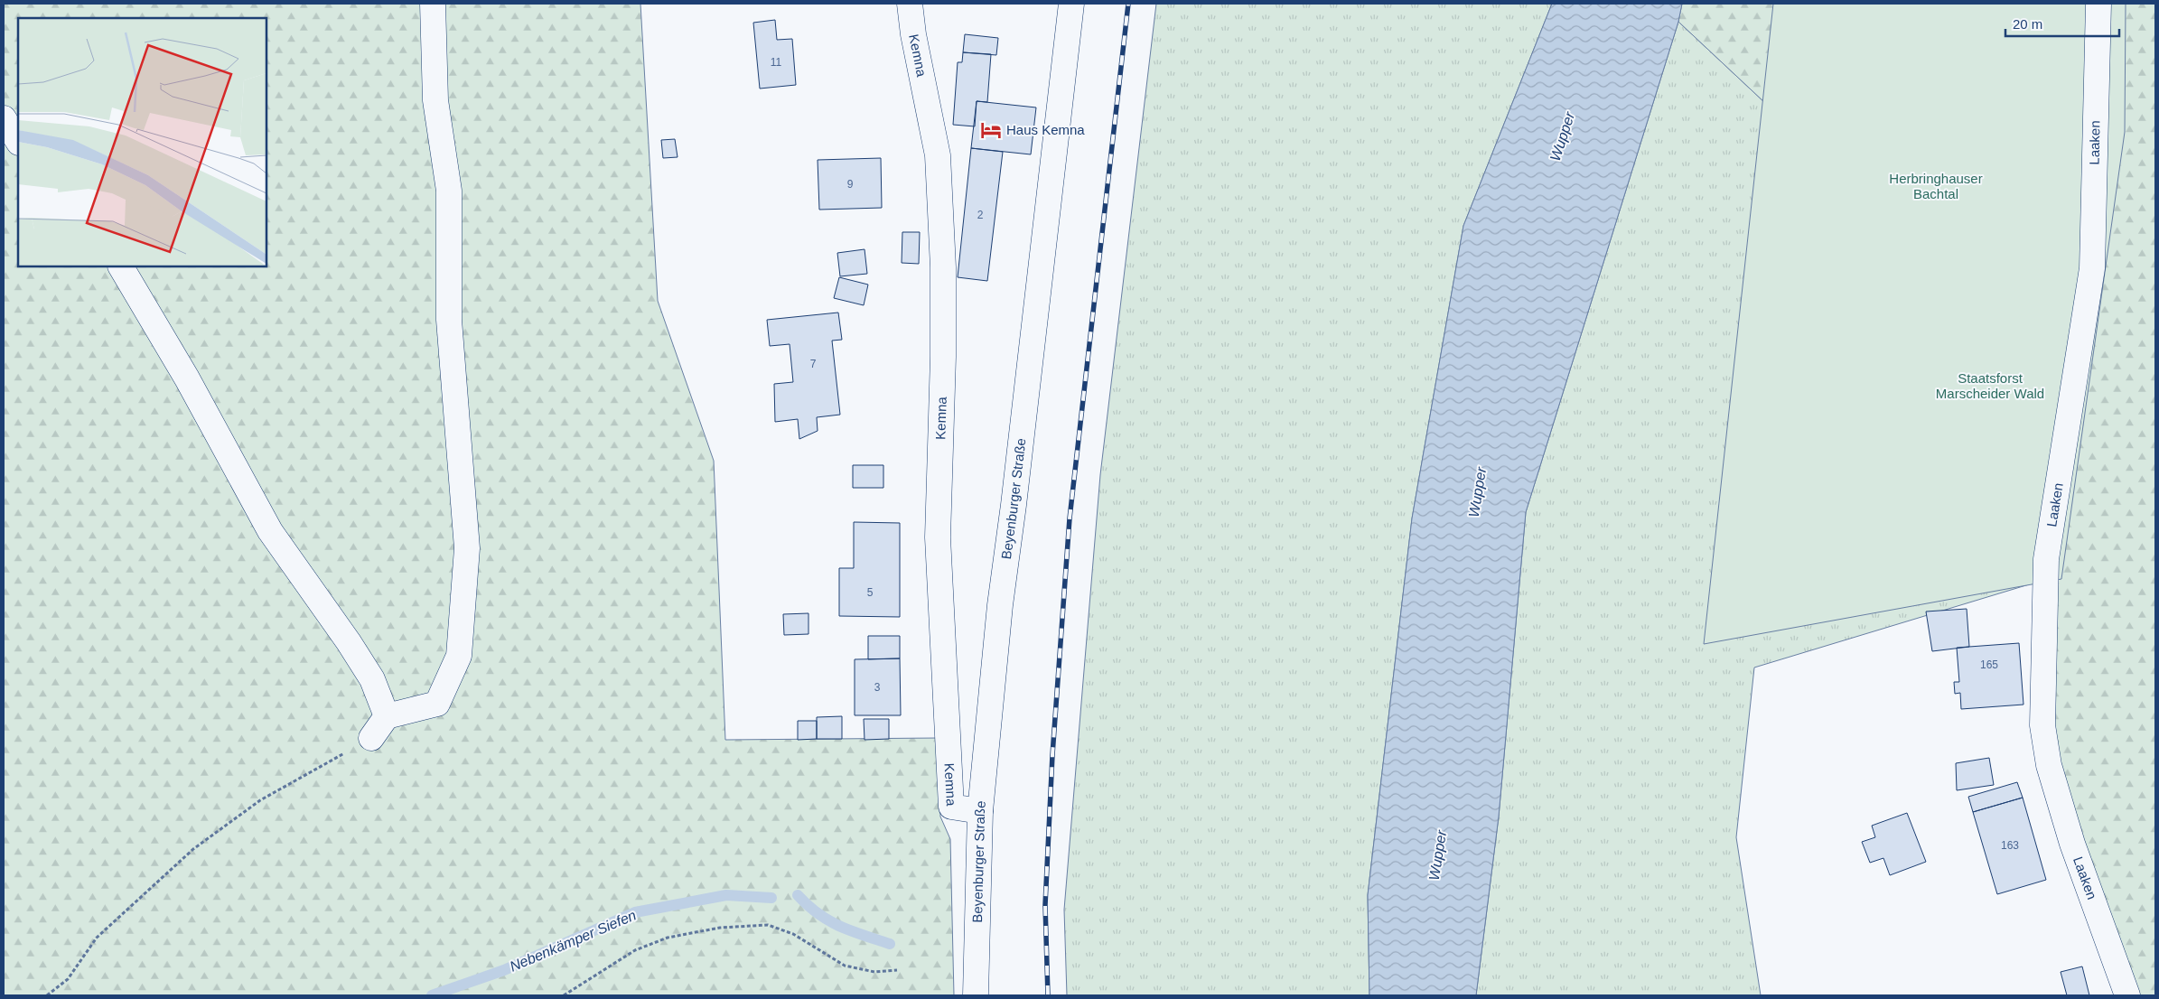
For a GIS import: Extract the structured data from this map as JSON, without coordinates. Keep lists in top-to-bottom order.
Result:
{
  "streets": {
    "street": ["Kemna", "Laaken", "Beyenburger Straße"]
  },
  "crossings": [
    ["Kemna", "Beyenburger Straße"]
  ],
  "water": ["Wupper", "Nebenkämper Siefen"],
  "parks": ["Herbringhauser Bachtal", "Staatsforst Marscheider Wald"],
  "places": {
    "hotel": ["Haus Kemna"]
  },
  "house_numbers": [
    "11",
    "9",
    "2",
    "7",
    "5",
    "165",
    "3",
    "163"
  ],
  "scale_bar": "20 m"
}
